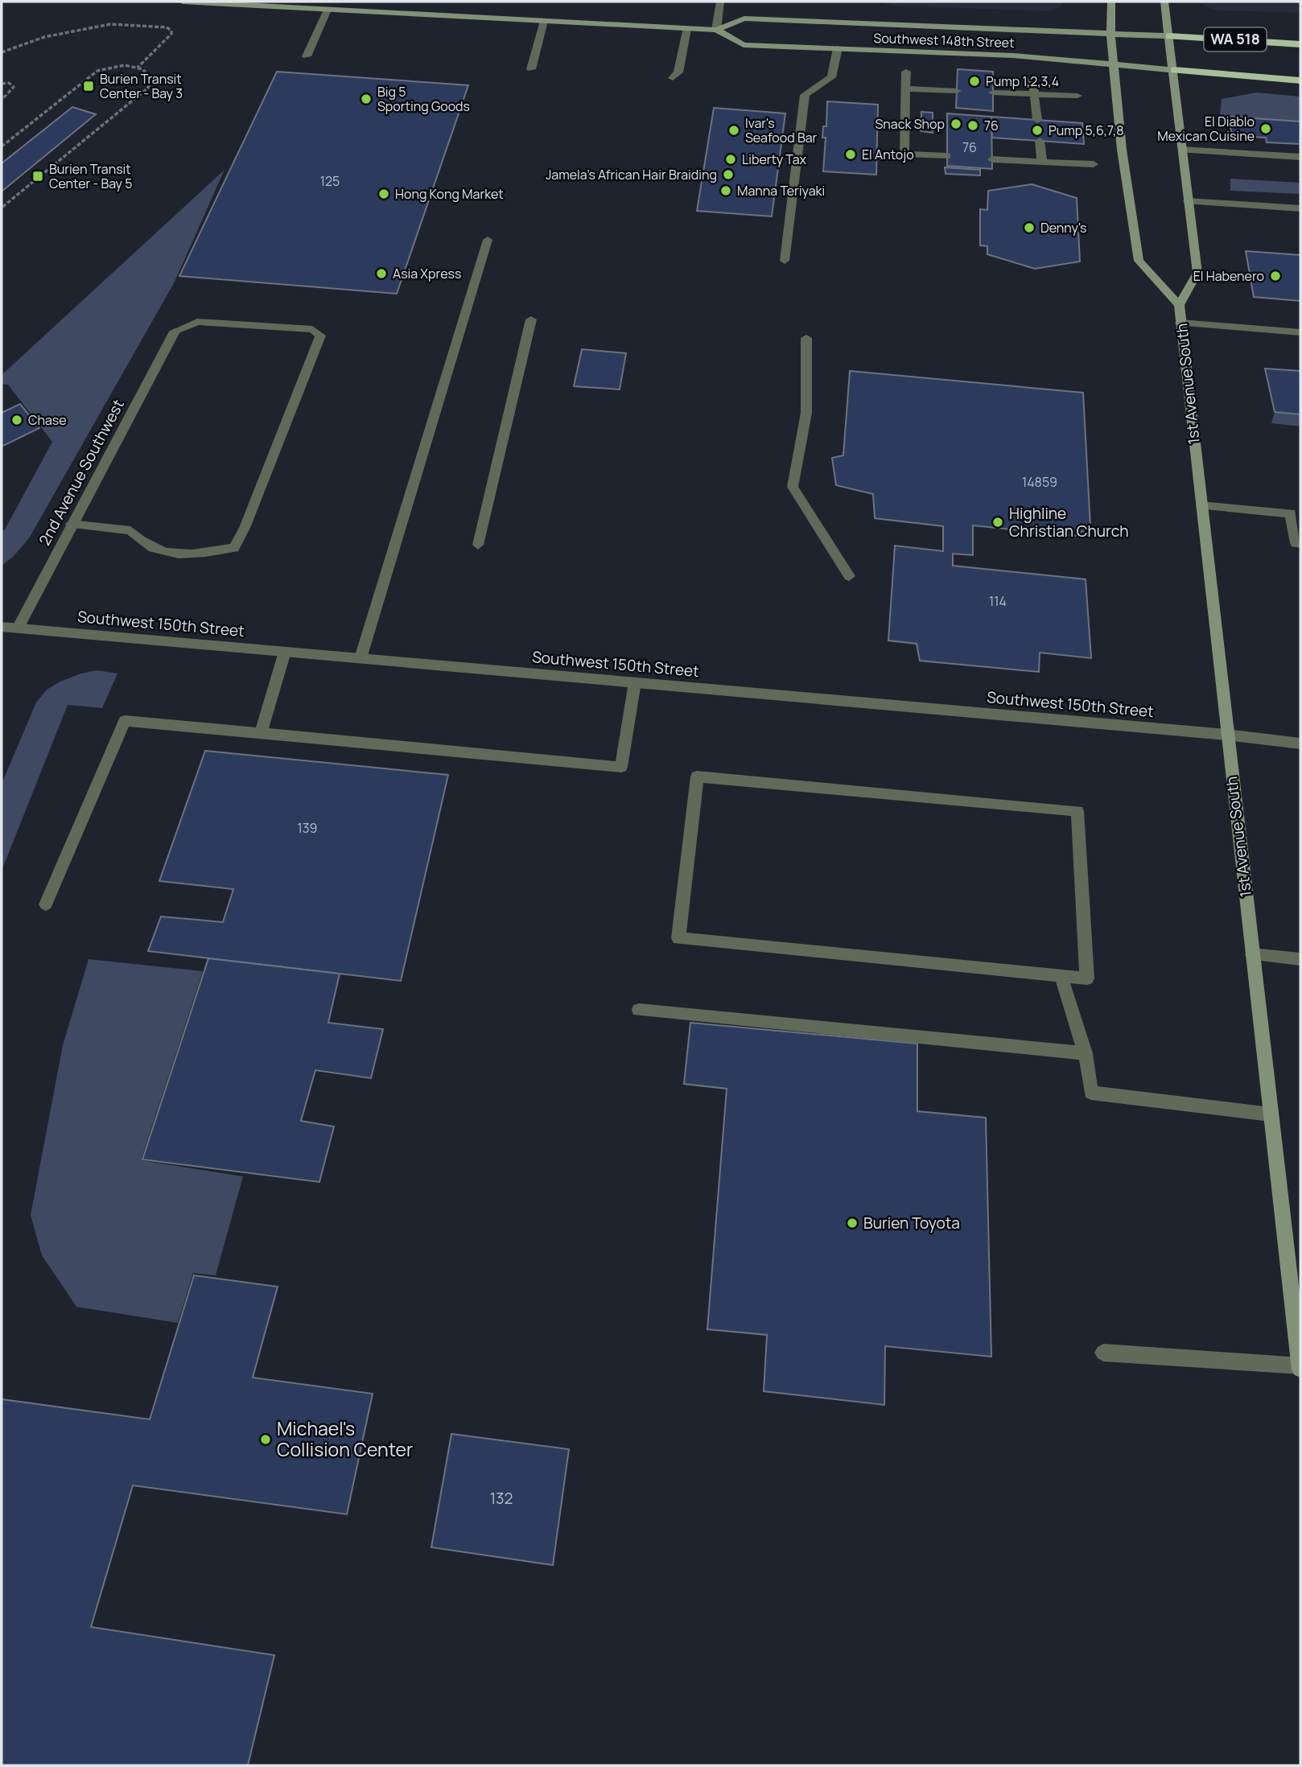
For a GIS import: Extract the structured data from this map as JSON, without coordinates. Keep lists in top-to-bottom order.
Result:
{
  "streets": {
    "highway": ["WA 518"],
    "main road": ["Southwest 148th Street", "1st Avenue South"],
    "street": ["2nd Avenue Southwest", "Southwest 150th Street"]
  },
  "crossings": [
    ["WA 518", "Southwest 148th Street"],
    ["WA 518", "1st Avenue South"],
    ["Southwest 148th Street", "1st Avenue South"],
    ["1st Avenue South", "Southwest 150th Street"],
    ["2nd Avenue Southwest", "Southwest 150th Street"]
  ],
  "places": {
    "other": [
      "Pump 1,2,3,4",
      "Big 5 Sporting Goods",
      "Snack Shop",
      "76",
      "El Diablo Mexican Cuisine",
      "Ivar's Seafood Bar",
      "Pump 5,6,7,8",
      "El Antojo",
      "Liberty Tax",
      "Jamela's African Hair Braiding",
      "Manna Teriyaki",
      "Hong Kong Market",
      "Denny's",
      "Asia Xpress",
      "El Habenero",
      "Chase",
      "Highline Christian Church",
      "Burien Toyota",
      "Michael's Collision Center"
    ],
    "transit": ["Burien Transit Center - Bay 3", "Burien Transit Center - Bay 5"]
  },
  "house_numbers": [
    "76",
    "125",
    "14859",
    "114",
    "139",
    "132"
  ]
}
